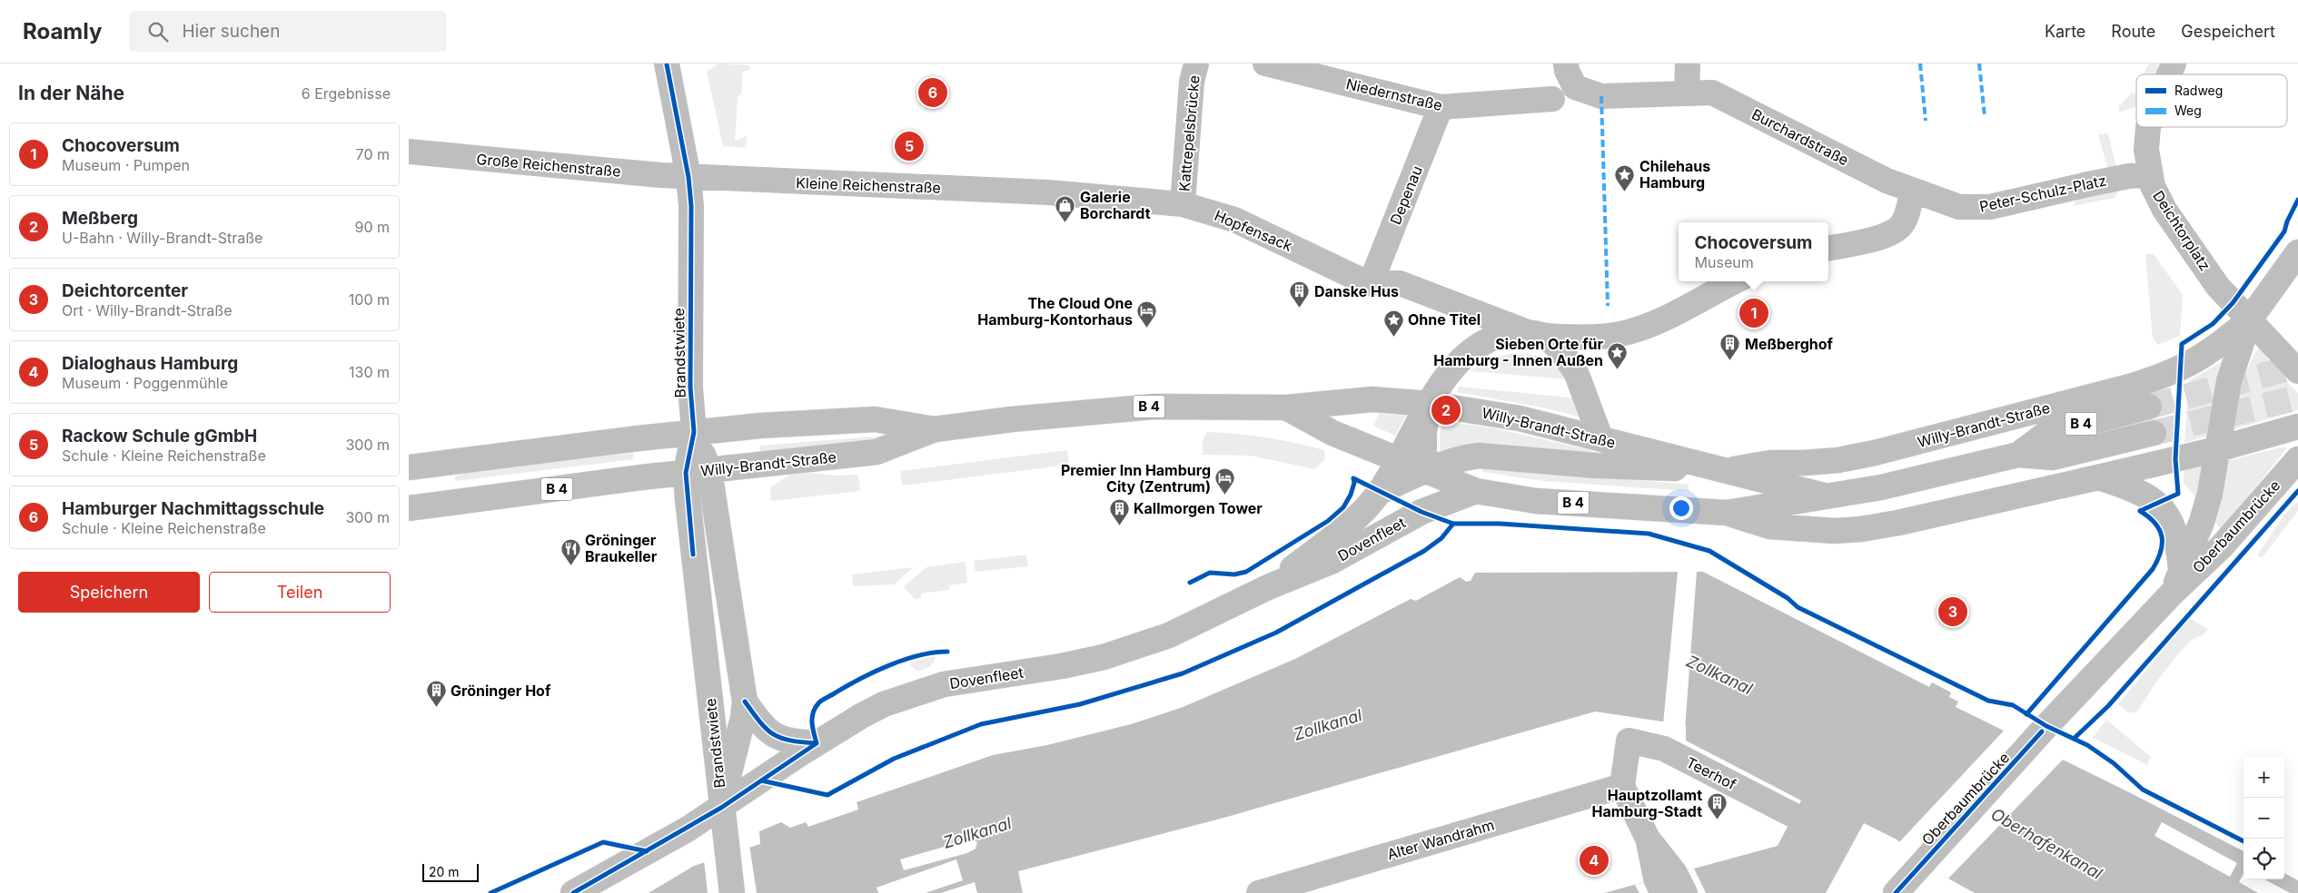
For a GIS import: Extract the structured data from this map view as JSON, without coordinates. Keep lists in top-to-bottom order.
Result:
{
  "streets": {
    "main road": [
      "Niedernstraße",
      "Kattrepelsbrücke",
      "Burchardstraße",
      "Große Reichenstraße",
      "Kleine Reichenstraße",
      "Peter-Schulz-Platz",
      "Depenau",
      "Hopfensack",
      "Deichtorplatz",
      "Brandstwiete",
      "B 4",
      "Willy-Brandt-Straße",
      "Oberbaumbrücke",
      "Dovenfleet",
      "Teerhof",
      "Alter Wandrahm"
    ]
  },
  "crossings": [
    ["Niedernstraße", "Depenau"],
    ["Kattrepelsbrücke", "Hopfensack"],
    ["Burchardstraße", "Peter-Schulz-Platz"],
    ["Große Reichenstraße", "Kleine Reichenstraße"],
    ["Große Reichenstraße", "Brandstwiete"],
    ["Kleine Reichenstraße", "Hopfensack"],
    ["Kleine Reichenstraße", "Brandstwiete"],
    ["Peter-Schulz-Platz", "Deichtorplatz"],
    ["Depenau", "Hopfensack"],
    ["Deichtorplatz", "Willy-Brandt-Straße"],
    ["Brandstwiete", "Willy-Brandt-Straße"],
    ["Brandstwiete", "Dovenfleet"],
    ["Willy-Brandt-Straße", "Oberbaumbrücke"],
    ["Willy-Brandt-Straße", "Dovenfleet"],
    ["Teerhof", "Alter Wandrahm"]
  ],
  "water": ["Zollkanal", "Oberhafenkanal"],
  "places": {
    "place": ["Chilehaus Hamburg", "Ohne Titel", "Sieben Orte für Hamburg - Innen Außen"],
    "shop": ["Galerie Borchardt"],
    "building": [
      "Danske Hus",
      "Meßberghof",
      "Kallmorgen Tower",
      "Gröninger Hof",
      "Hauptzollamt Hamburg-Stadt"
    ],
    "hotel": ["The Cloud One Hamburg-Kontorhaus", "Premier Inn Hamburg City (Zentrum)"],
    "restaurant": ["Gröninger Braukeller"]
  },
  "legend": ["Radweg", "Weg"],
  "scale_bar": "20 m",
  "page": {
    "header": "Roamly",
    "search": "Hier suchen",
    "nav": ["Karte", "Route", "Gespeichert"],
    "heading": ["In der Nähe", "6 Ergebnisse"],
    "pins": [
      "6",
      "5",
      "1",
      "2",
      "3",
      "4"
    ],
    "list": [
      {
        "mark": "1",
        "name": "Chocoversum",
        "note": "Museum · Pumpen",
        "value": "70 m"
      },
      {
        "mark": "2",
        "name": "Meßberg",
        "note": "U-Bahn · Willy-Brandt-Straße",
        "value": "90 m"
      },
      {
        "mark": "3",
        "name": "Deichtorcenter",
        "note": "Ort · Willy-Brandt-Straße",
        "value": "100 m"
      },
      {
        "mark": "4",
        "name": "Dialoghaus Hamburg",
        "note": "Museum · Poggenmühle",
        "value": "130 m"
      },
      {
        "mark": "5",
        "name": "Rackow Schule gGmbH",
        "note": "Schule · Kleine Reichenstraße",
        "value": "300 m"
      },
      {
        "mark": "6",
        "name": "Hamburger Nachmittagsschule",
        "note": "Schule · Kleine Reichenstraße",
        "value": "300 m"
      }
    ],
    "popup": ["Chocoversum", "Museum"],
    "buttons": ["Speichern", "Teilen"],
    "map_buttons": ["+", "−"],
    "scale": "20 m"
  }
}
